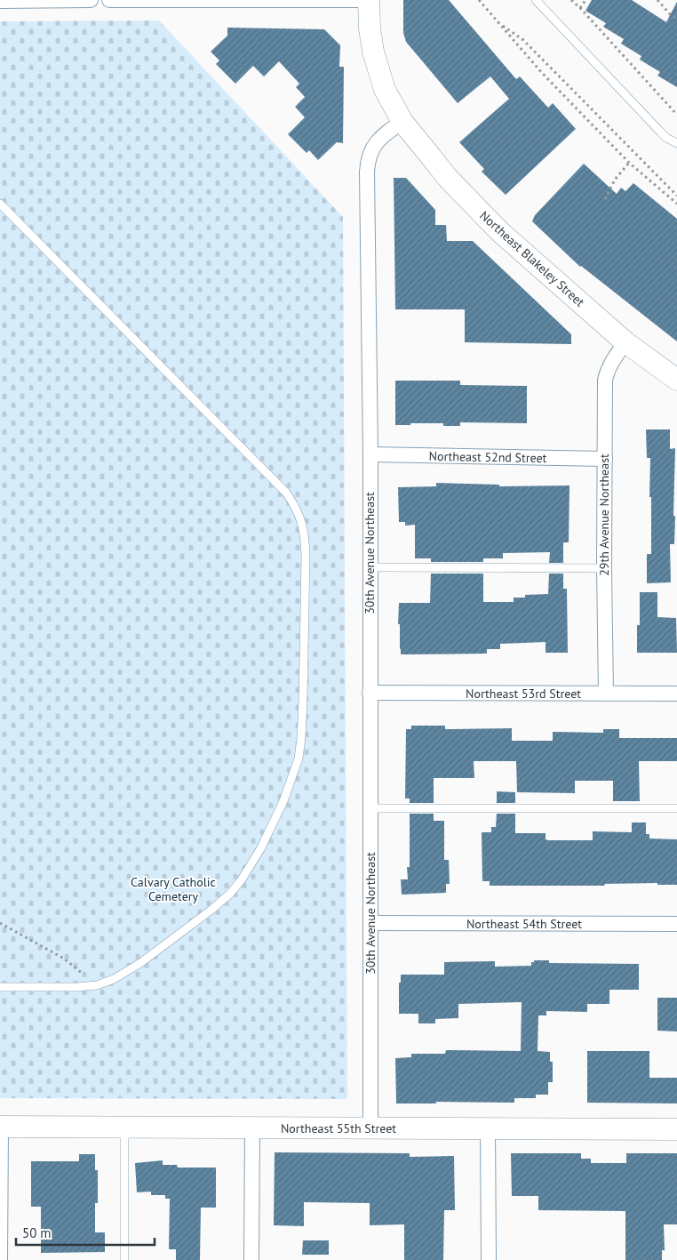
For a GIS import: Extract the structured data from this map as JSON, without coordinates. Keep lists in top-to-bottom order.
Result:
{
  "streets": {
    "main road": ["Northeast Blakeley Street", "Northeast 55th Street"],
    "street": [
      "Northeast 52nd Street",
      "29th Avenue Northeast",
      "30th Avenue Northeast",
      "Northeast 53rd Street",
      "Northeast 54th Street"
    ]
  },
  "crossings": [
    ["Northeast Blakeley Street", "29th Avenue Northeast"],
    ["Northeast Blakeley Street", "30th Avenue Northeast"],
    ["Northeast 52nd Street", "29th Avenue Northeast"],
    ["Northeast 52nd Street", "30th Avenue Northeast"],
    ["29th Avenue Northeast", "Northeast 53rd Street"],
    ["30th Avenue Northeast", "Northeast 53rd Street"],
    ["30th Avenue Northeast", "Northeast 54th Street"],
    ["30th Avenue Northeast", "Northeast 55th Street"]
  ],
  "parks": ["Calvary Catholic Cemetery"],
  "scale_bar": "50 m"
}
